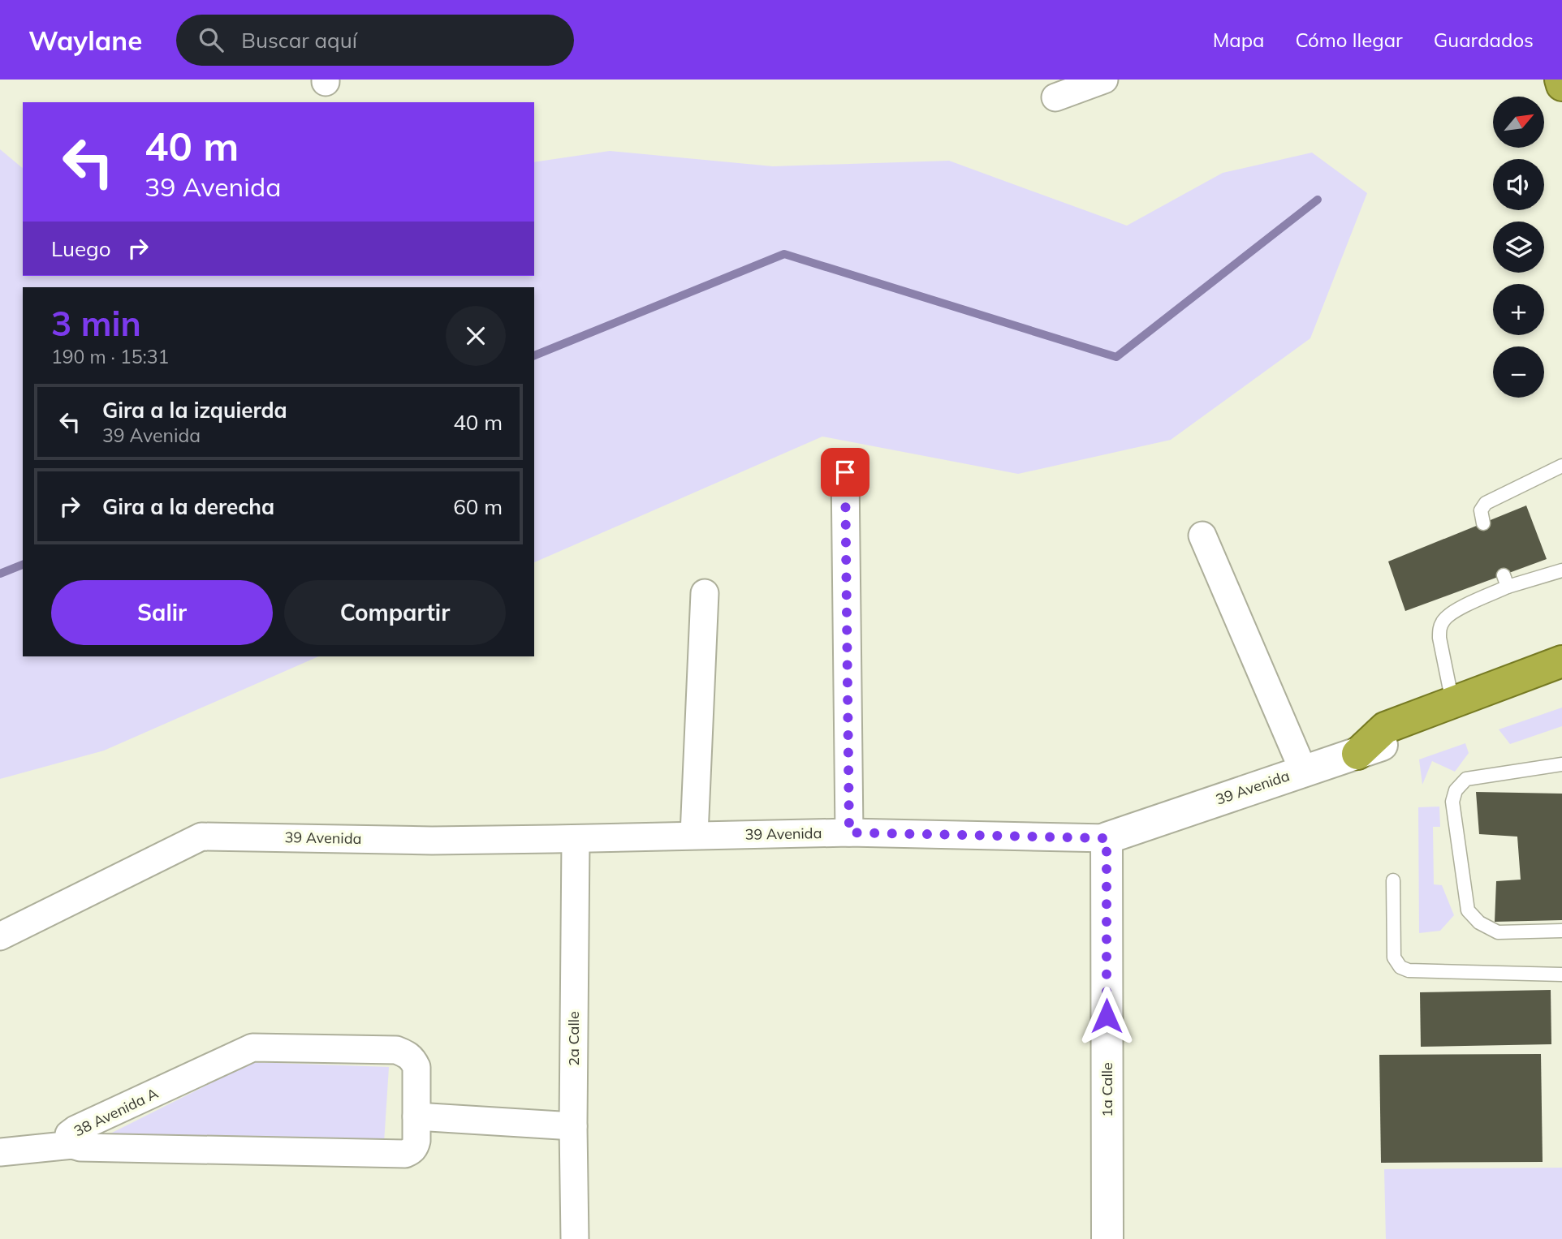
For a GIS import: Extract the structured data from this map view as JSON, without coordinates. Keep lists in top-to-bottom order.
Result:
{
  "streets": {
    "street": [
      "39 Avenida",
      "2a Calle",
      "1a Calle",
      "38 Avenida A"
    ]
  },
  "crossings": [
    ["39 Avenida", "2a Calle"],
    ["39 Avenida", "1a Calle"]
  ],
  "north": "top right",
  "page": {
    "header": "Waylane",
    "search": "Buscar aquí",
    "nav": ["Mapa", "Cómo llegar", "Guardados"],
    "map_buttons": ["+", "−"],
    "turn": ["40 m", "39 Avenida"],
    "then": "Luego",
    "heading": ["3 min", "190 m · 15:31"],
    "list": [
      {
        "name": "Gira a la izquierda",
        "note": "39 Avenida",
        "value": "40 m"
      },
      {
        "name": "Gira a la derecha",
        "value": "60 m"
      }
    ],
    "buttons": ["Salir", "Compartir"]
  }
}
